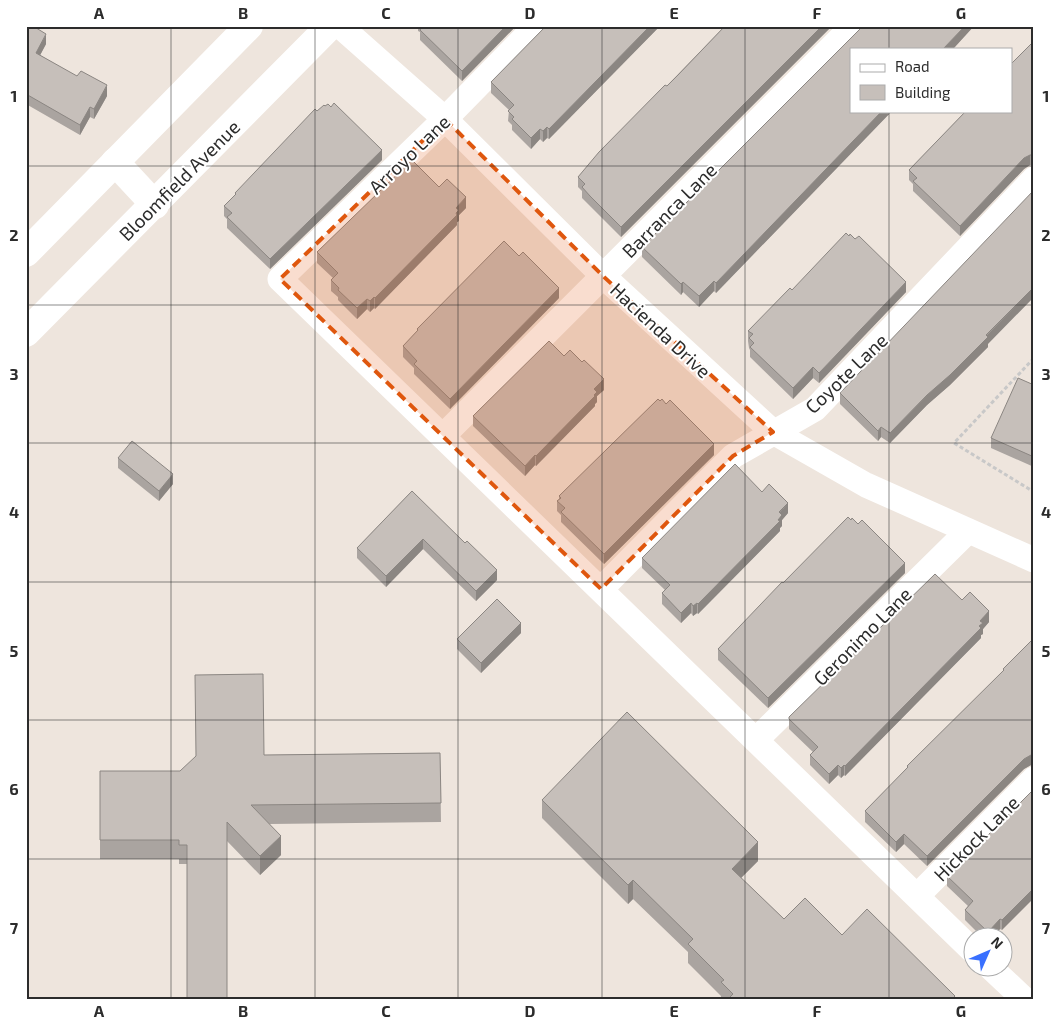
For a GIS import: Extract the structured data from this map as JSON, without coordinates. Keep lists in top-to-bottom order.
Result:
{
  "streets": {
    "main road": ["Bloomfield Avenue"],
    "street": [
      "Arroyo Lane",
      "Barranca Lane",
      "Hacienda Drive",
      "Coyote Lane",
      "Geronimo Lane",
      "Hickock Lane"
    ]
  },
  "crossings": [
    ["Arroyo Lane", "Barranca Lane"],
    ["Arroyo Lane", "Hacienda Drive"],
    ["Barranca Lane", "Hacienda Drive"],
    ["Hacienda Drive", "Coyote Lane"],
    ["Hacienda Drive", "Geronimo Lane"]
  ],
  "legend": ["Road", "Building"],
  "north": "top right",
  "grid": {
    "columns": [
      "A",
      "B",
      "C",
      "D",
      "E",
      "F",
      "G"
    ],
    "rows": [
      "1",
      "2",
      "3",
      "4",
      "5",
      "6",
      "7"
    ]
  }
}
